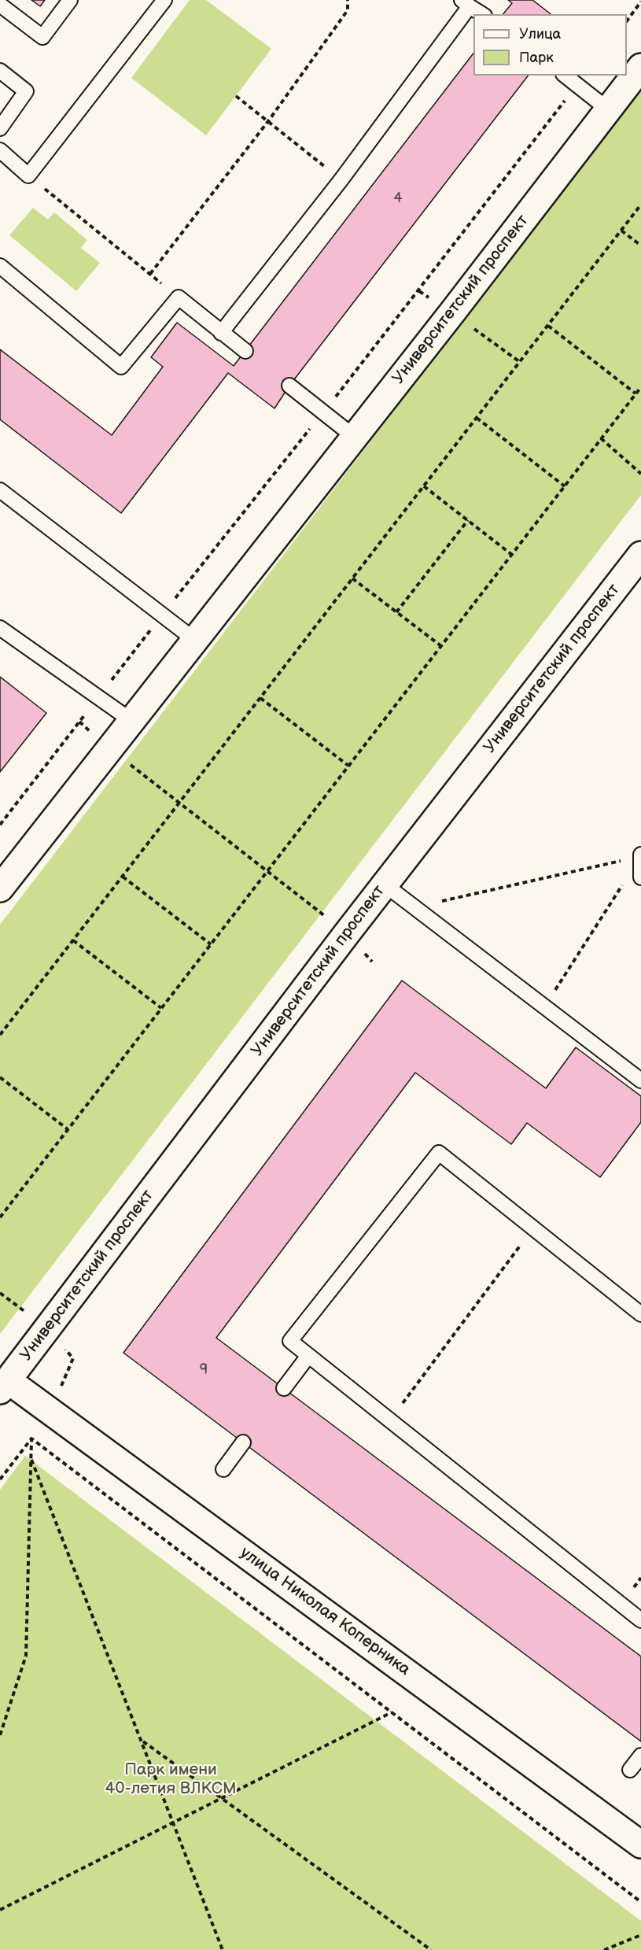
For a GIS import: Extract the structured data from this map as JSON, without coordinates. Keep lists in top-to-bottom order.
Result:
{
  "streets": {
    "main road": ["Университетский проспект", "улица Николая Коперника"]
  },
  "crossings": [
    ["Университетский проспект", "улица Николая Коперника"]
  ],
  "parks": ["Парк имени 40-летия ВЛКСМ"],
  "house_numbers": ["4", "9"],
  "legend": ["Улица", "Парк"]
}
